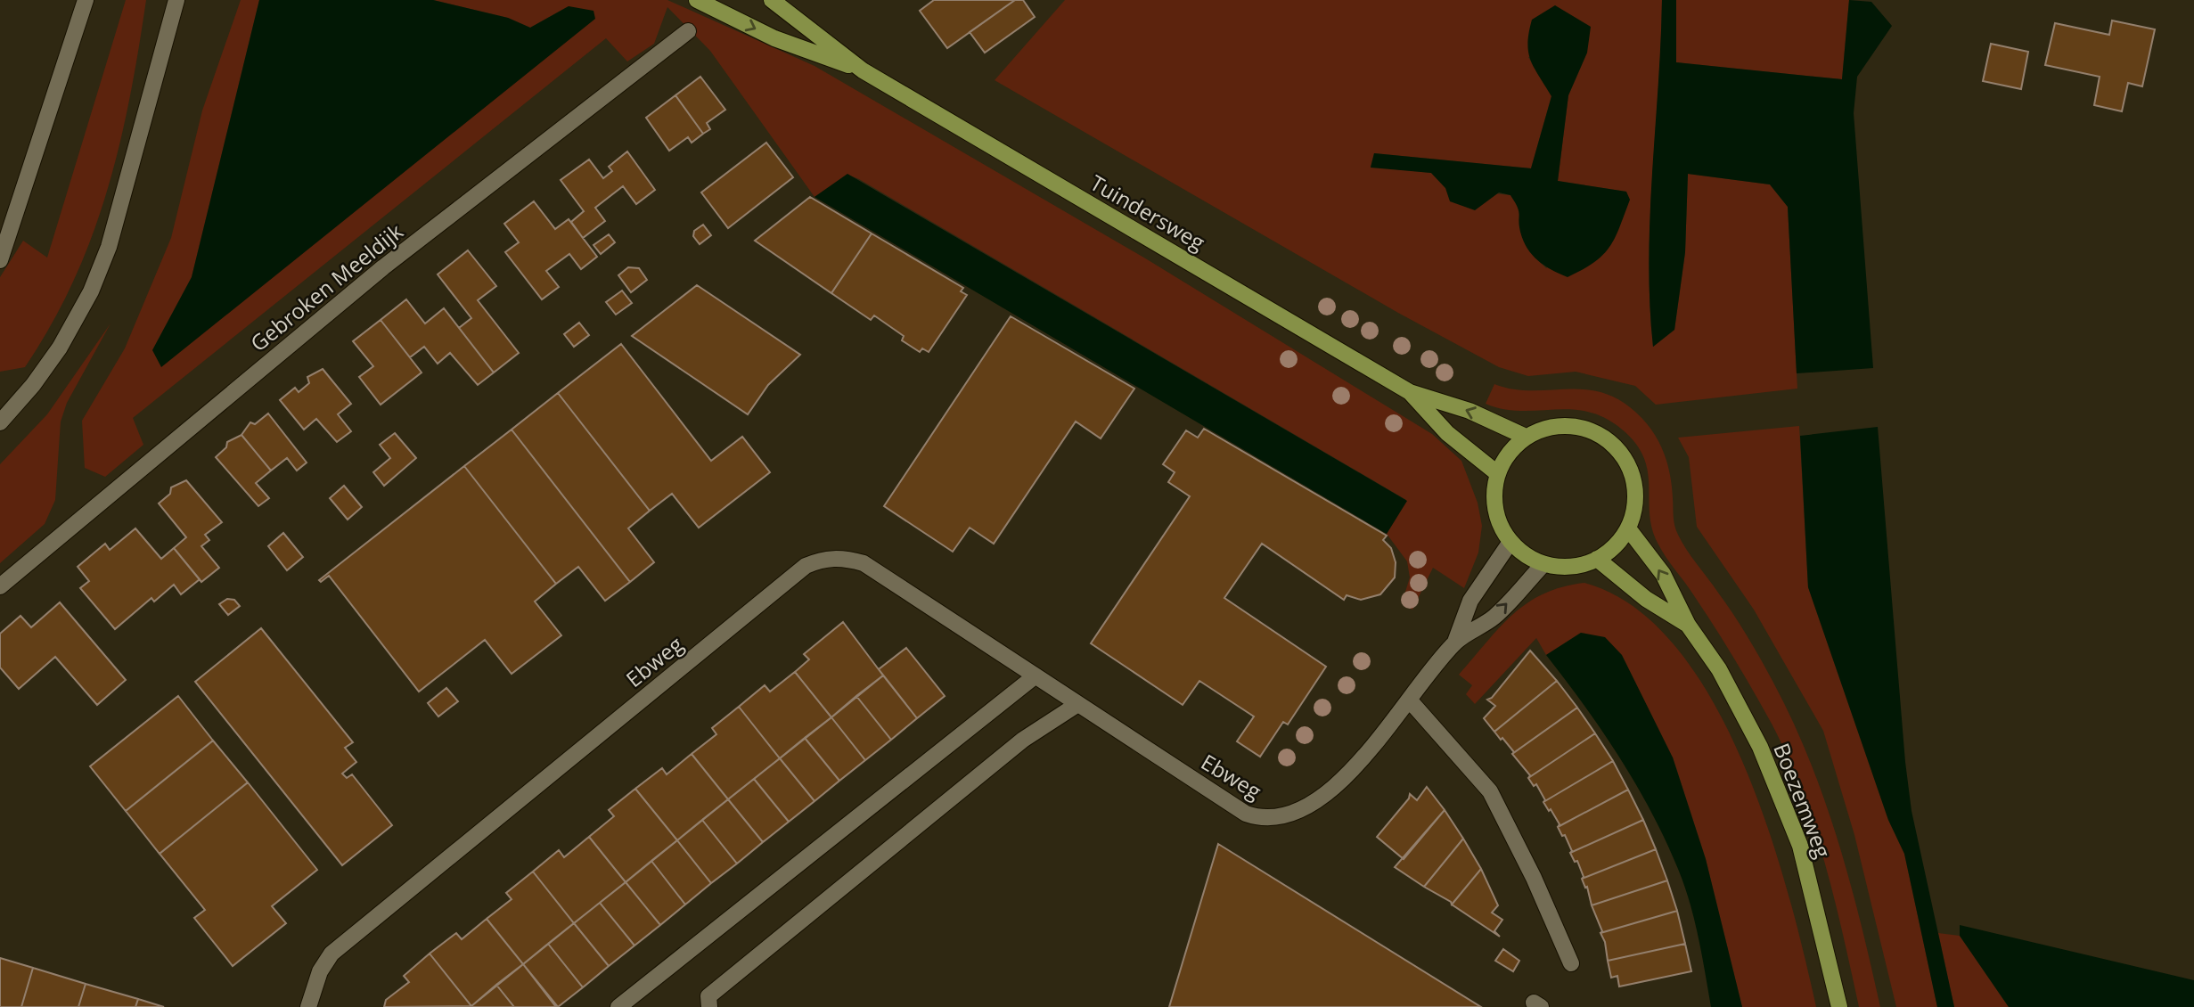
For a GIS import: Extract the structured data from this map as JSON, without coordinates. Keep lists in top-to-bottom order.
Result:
{
  "streets": {
    "main road": ["Tuindersweg", "Boezemweg"],
    "street": ["Gebroken Meeldijk", "Ebweg"]
  },
  "crossings": [
    ["Tuindersweg", "Ebweg"],
    ["Tuindersweg", "Boezemweg"],
    ["Ebweg", "Boezemweg"]
  ]
}
